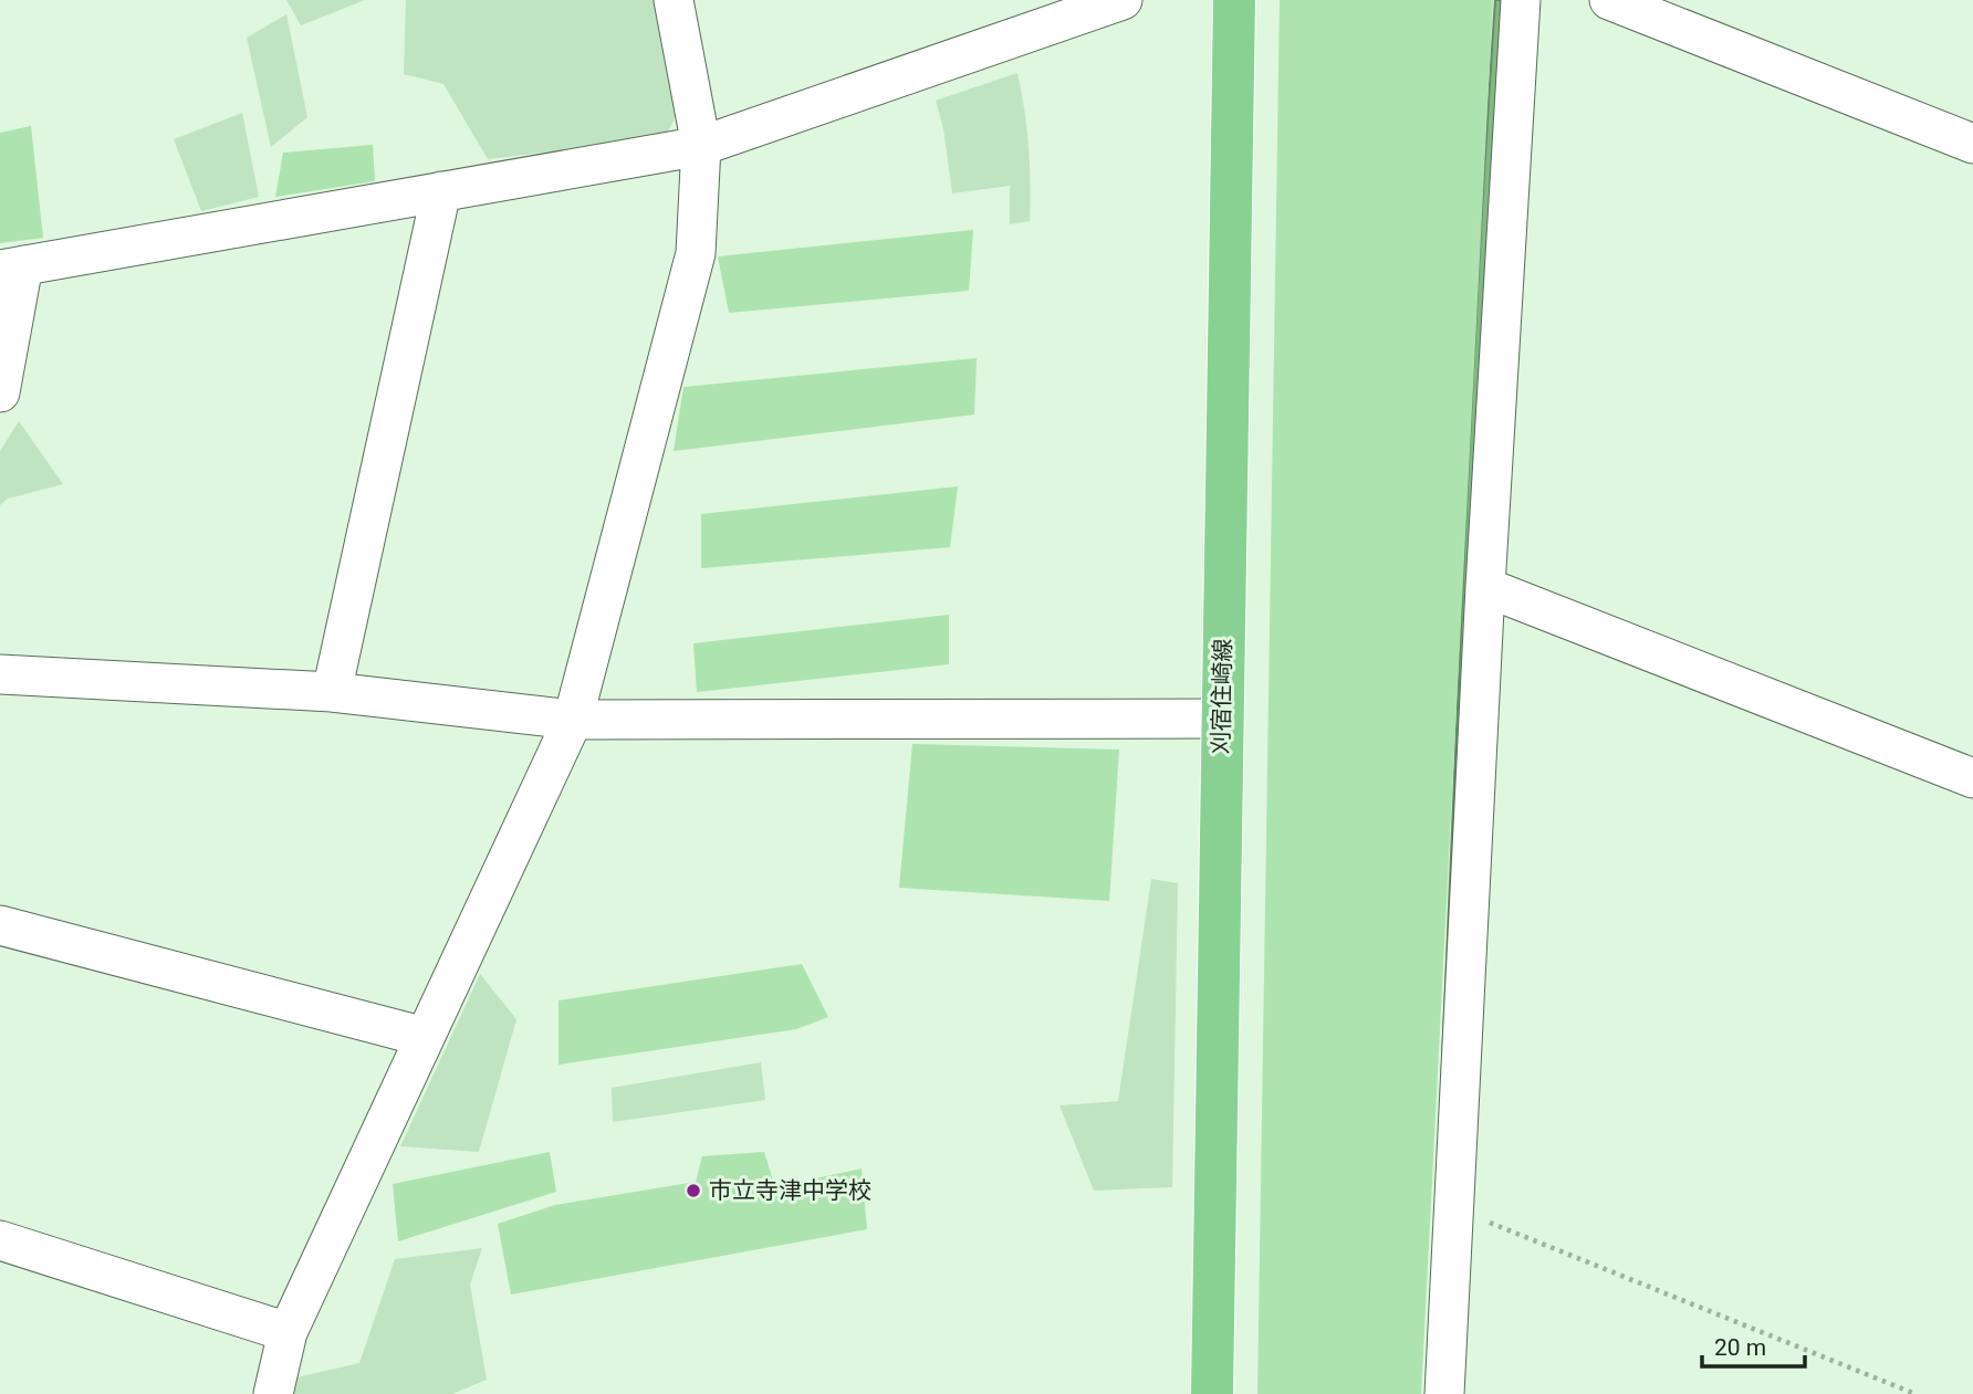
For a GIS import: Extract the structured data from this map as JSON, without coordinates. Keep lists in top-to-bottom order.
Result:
{
  "streets": {
    "main road": ["刈宿住崎線"]
  },
  "places": ["市立寺津中学校"],
  "scale_bar": "20 m"
}
